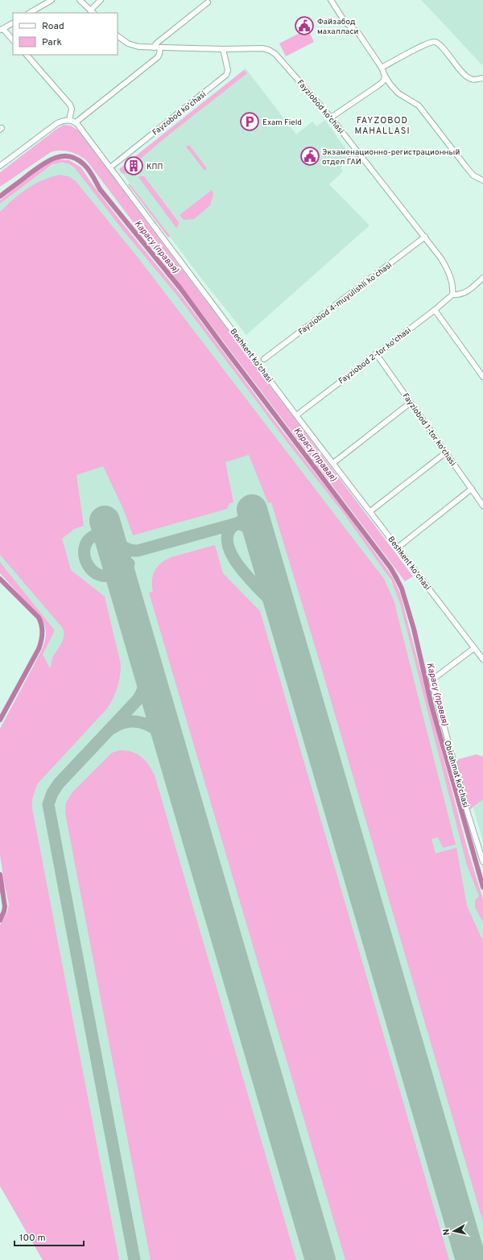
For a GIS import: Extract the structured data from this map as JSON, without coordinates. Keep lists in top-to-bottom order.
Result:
{
  "streets": {
    "street": [
      "Fayziobod ko'chasi",
      "Fayzobod ko'chasi",
      "Fayziobod 4-muyulishli koʻchasi",
      "Beshkent ko'chasi",
      "Fayziobod 2-tor ko'chasi",
      "Fayziobod 1-tor ko'chasi",
      "Obirahmat ko'chasi"
    ]
  },
  "crossings": [
    ["Fayziobod ko'chasi", "Fayzobod ko'chasi"],
    ["Fayziobod ko'chasi", "Fayziobod 4-muyulishli koʻchasi"],
    ["Fayziobod ko'chasi", "Fayziobod 2-tor ko'chasi"],
    ["Fayzobod ko'chasi", "Beshkent ko'chasi"],
    ["Beshkent ko'chasi", "Fayziobod 2-tor ko'chasi"],
    ["Beshkent ko'chasi", "Obirahmat ko'chasi"],
    ["Fayziobod 2-tor ko'chasi", "Fayziobod 1-tor ko'chasi"]
  ],
  "districts": ["FAYZOBOD MAHALLASI"],
  "water": ["Карасу (правая)"],
  "places": {
    "public building": ["Файзабод махалласи", "Экзаменационно-регистрационный отдел ГАИ"],
    "parking": ["Exam Field"],
    "building": ["КПП"]
  },
  "legend": ["Road", "Park"],
  "scale_bar": "100 m",
  "north": "left"
}
